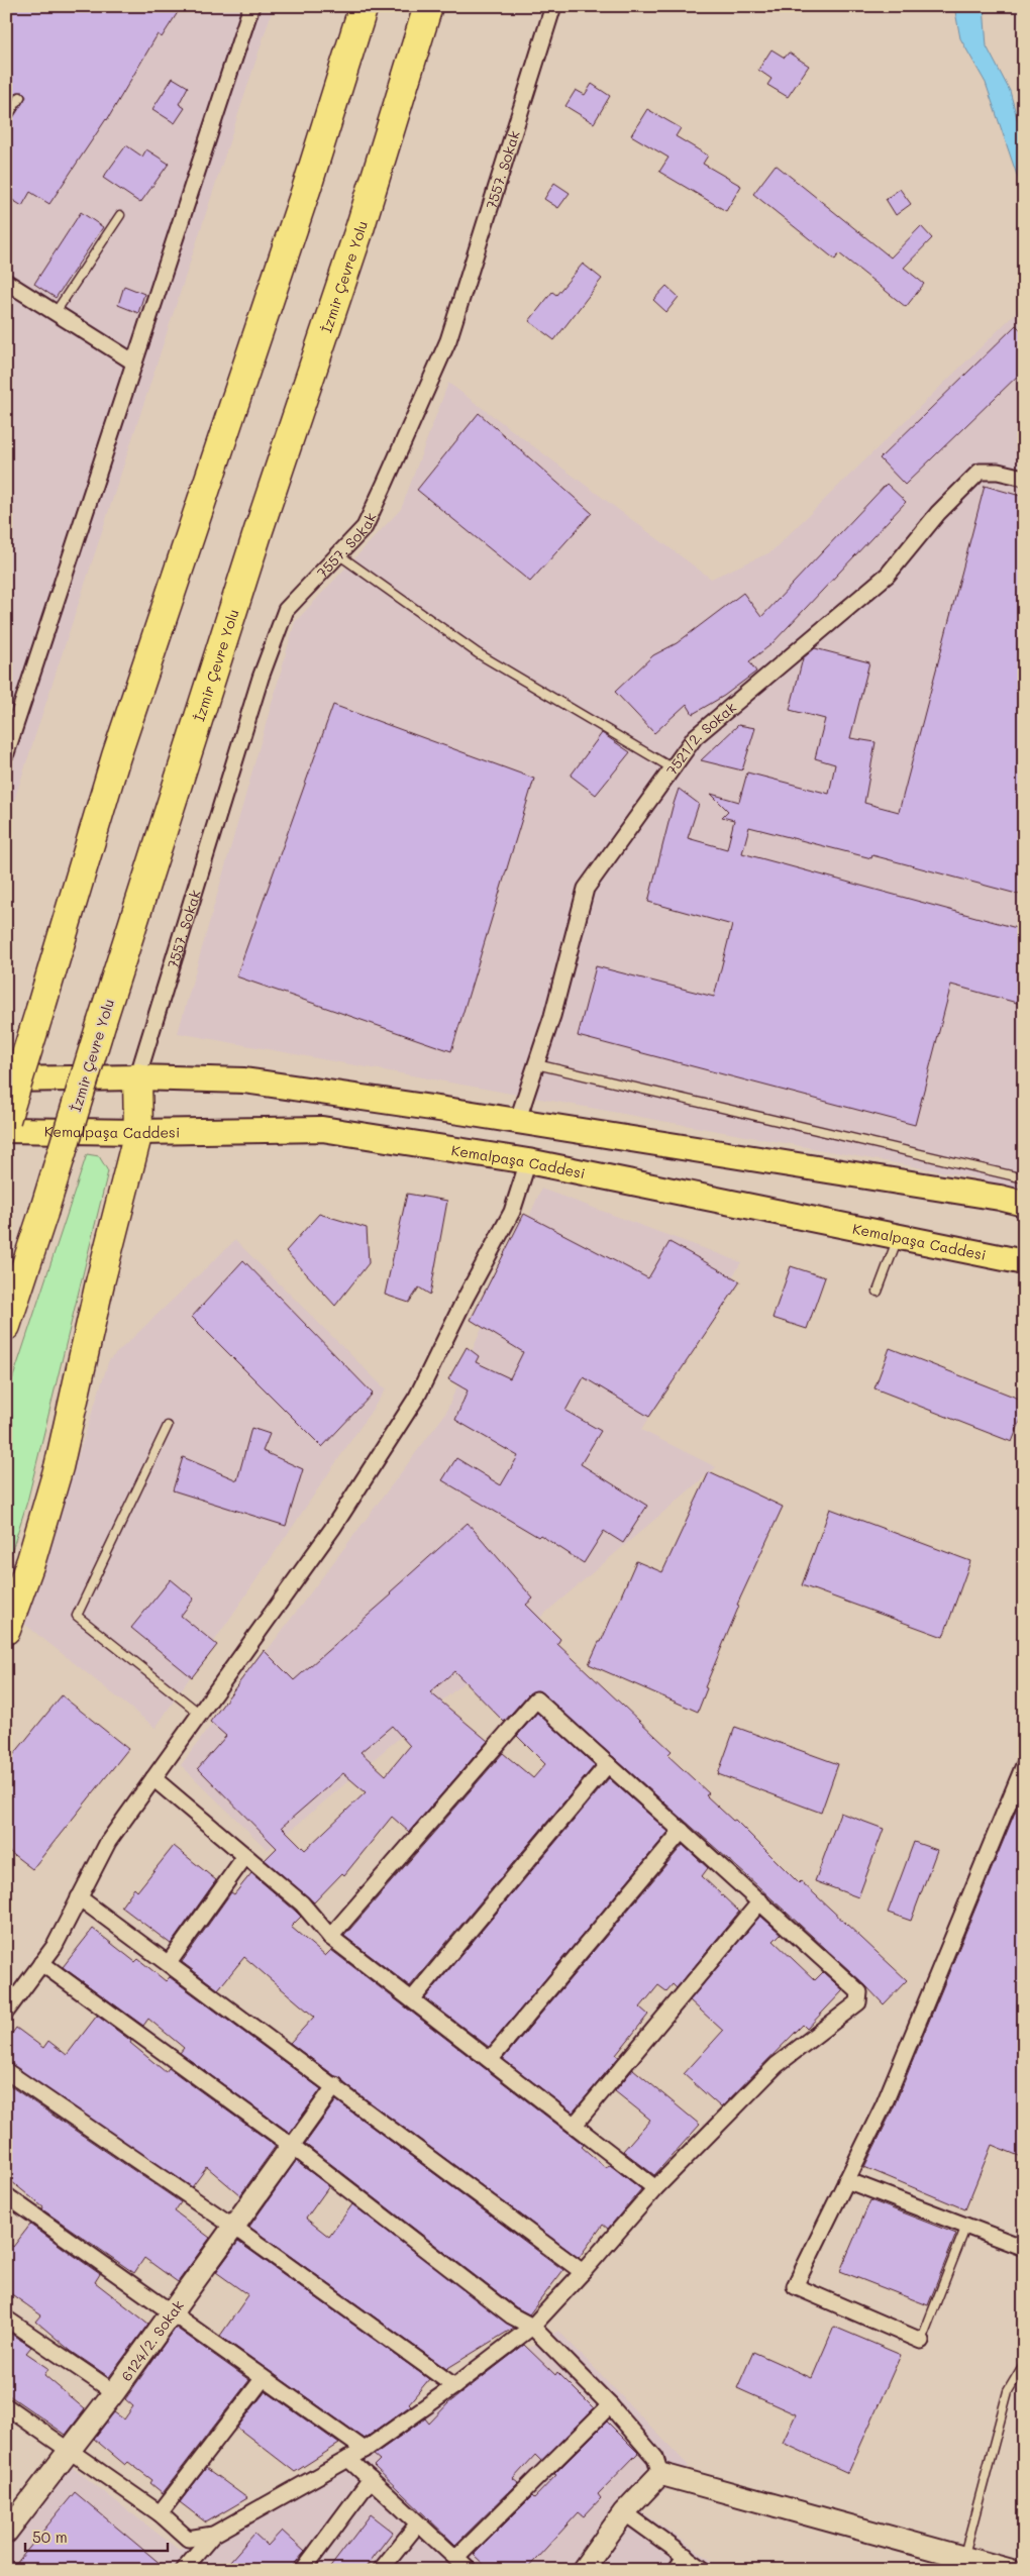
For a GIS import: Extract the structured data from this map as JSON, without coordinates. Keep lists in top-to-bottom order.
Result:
{
  "streets": {
    "highway": ["İzmir Çevre Yolu"],
    "main road": ["Kemalpaşa Caddesi"],
    "street": ["7557. Sokak", "7521/2. Sokak", "6124/2. Sokak"]
  },
  "scale_bar": "50 m"
}
